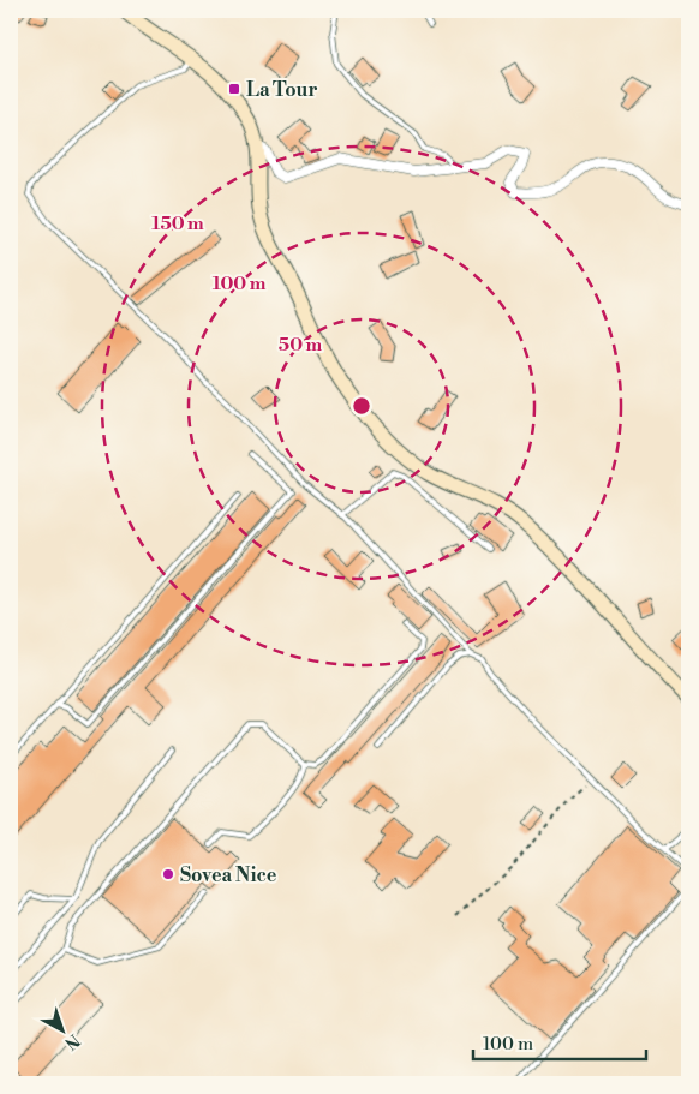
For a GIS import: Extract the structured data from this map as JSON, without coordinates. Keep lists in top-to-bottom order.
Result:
{
  "places": {
    "transit": ["La Tour"],
    "other": ["Sovea Nice"]
  },
  "scale_bar": "100 m",
  "north": "bottom right",
  "rings": ["150 m", "100 m", "50 m"]
}
